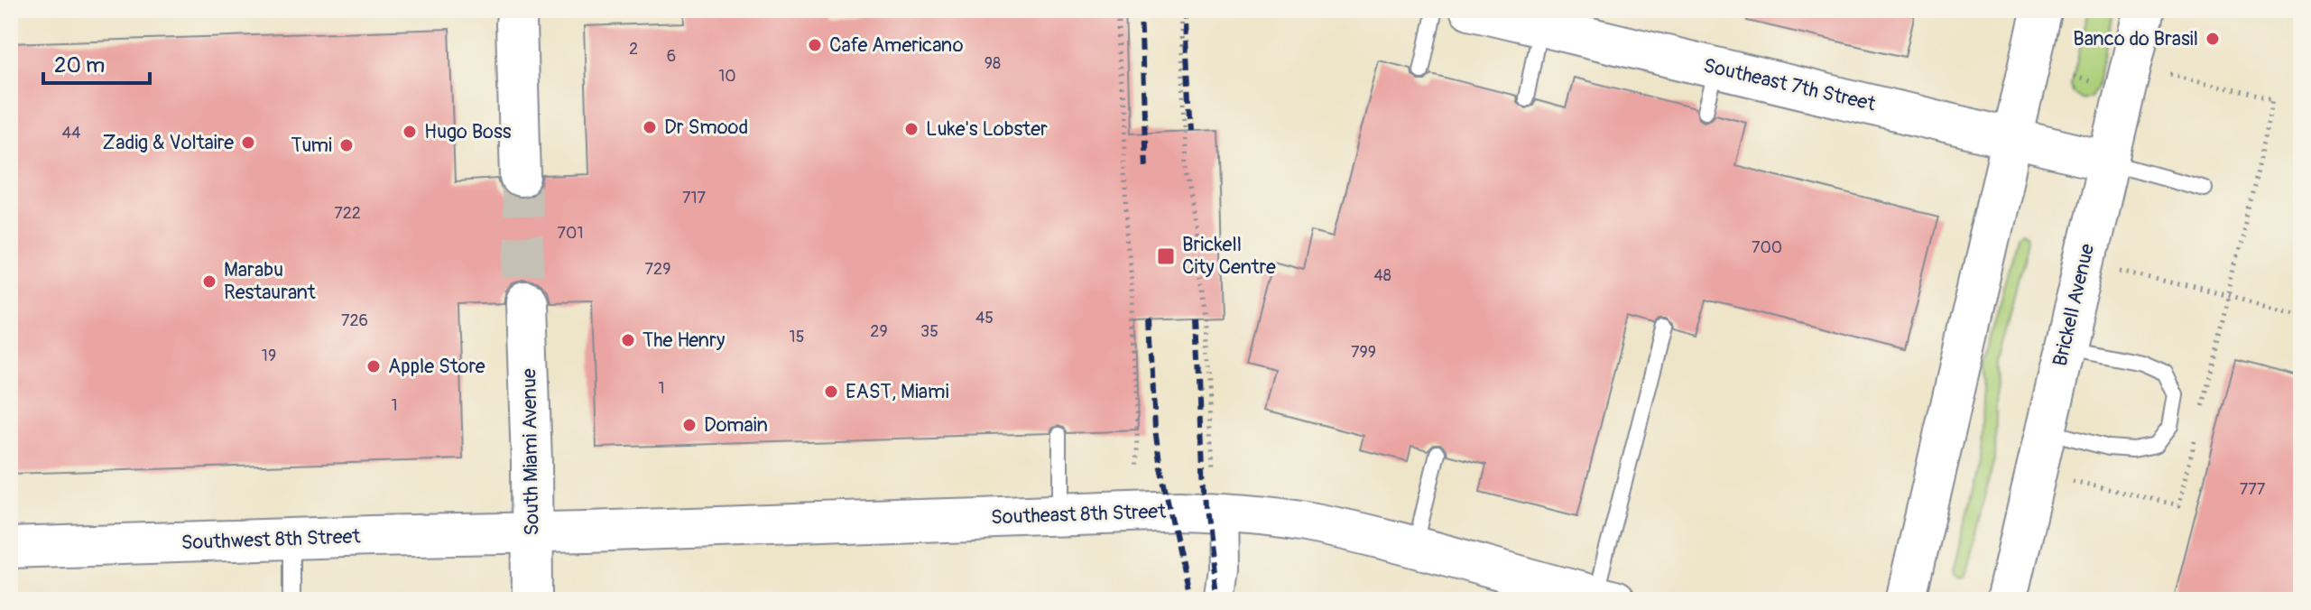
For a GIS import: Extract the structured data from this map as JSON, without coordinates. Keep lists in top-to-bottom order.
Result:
{
  "streets": {
    "main road": [
      "Southeast 7th Street",
      "Brickell Avenue",
      "South Miami Avenue",
      "Southeast 8th Street",
      "Southwest 8th Street"
    ]
  },
  "crossings": [
    ["Southeast 7th Street", "Brickell Avenue"],
    ["South Miami Avenue", "Southeast 8th Street"],
    ["South Miami Avenue", "Southwest 8th Street"],
    ["Southeast 8th Street", "Southwest 8th Street"]
  ],
  "places": {
    "other": [
      "Banco do Brasil",
      "Cafe Americano",
      "Dr Smood",
      "Luke's Lobster",
      "Hugo Boss",
      "Zadig & Voltaire",
      "Tumi",
      "Marabu Restaurant",
      "The Henry",
      "Apple Store",
      "EAST, Miami",
      "Domain"
    ],
    "transit": ["Brickell City Centre"]
  },
  "house_numbers": [
    "2",
    "6",
    "98",
    "10",
    "44",
    "717",
    "722",
    "701",
    "700",
    "729",
    "48",
    "45",
    "726",
    "29",
    "35",
    "15",
    "799",
    "19",
    "1",
    "1",
    "777"
  ],
  "scale_bar": "20 m"
}
